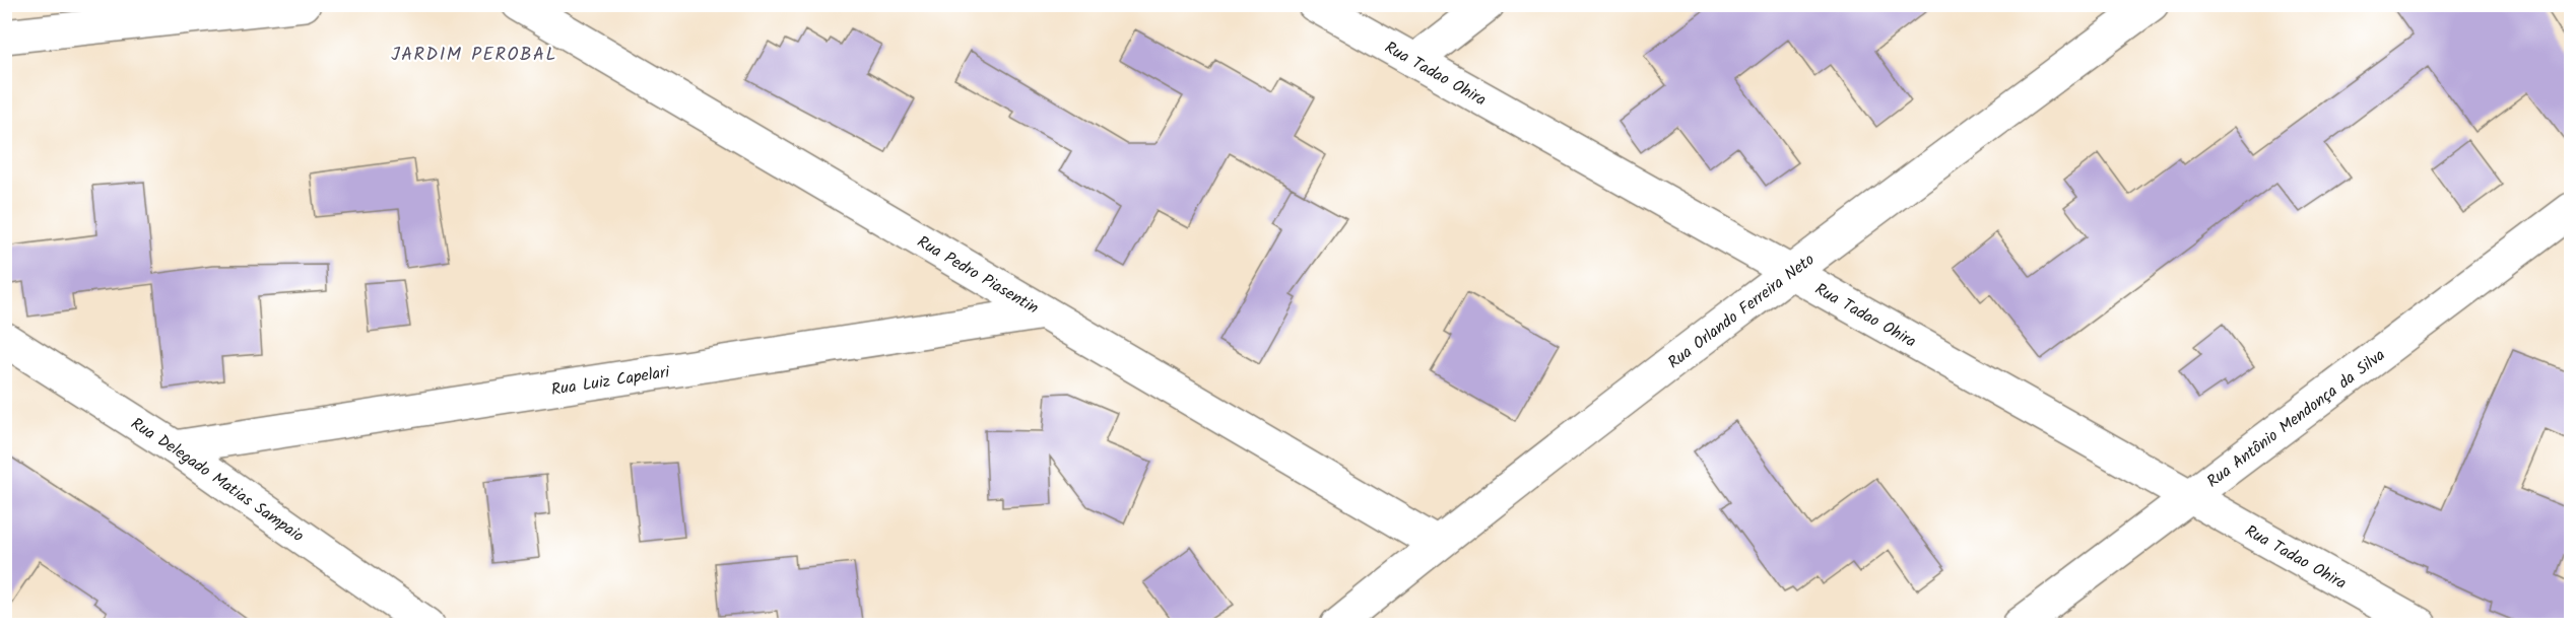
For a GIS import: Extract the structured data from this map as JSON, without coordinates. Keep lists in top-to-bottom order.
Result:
{
  "streets": {
    "street": [
      "Rua Tadao Ohira",
      "Rua Pedro Piasentin",
      "Rua Orlando Ferreira Neto",
      "Rua Luiz Capelari",
      "Rua Antônio Mendonça da Silva",
      "Rua Delegado Matias Sampaio"
    ]
  },
  "crossings": [
    ["Rua Tadao Ohira", "Rua Orlando Ferreira Neto"],
    ["Rua Tadao Ohira", "Rua Antônio Mendonça da Silva"],
    ["Rua Pedro Piasentin", "Rua Orlando Ferreira Neto"],
    ["Rua Pedro Piasentin", "Rua Luiz Capelari"],
    ["Rua Luiz Capelari", "Rua Delegado Matias Sampaio"]
  ],
  "districts": ["JARDIM PEROBAL"]
}
